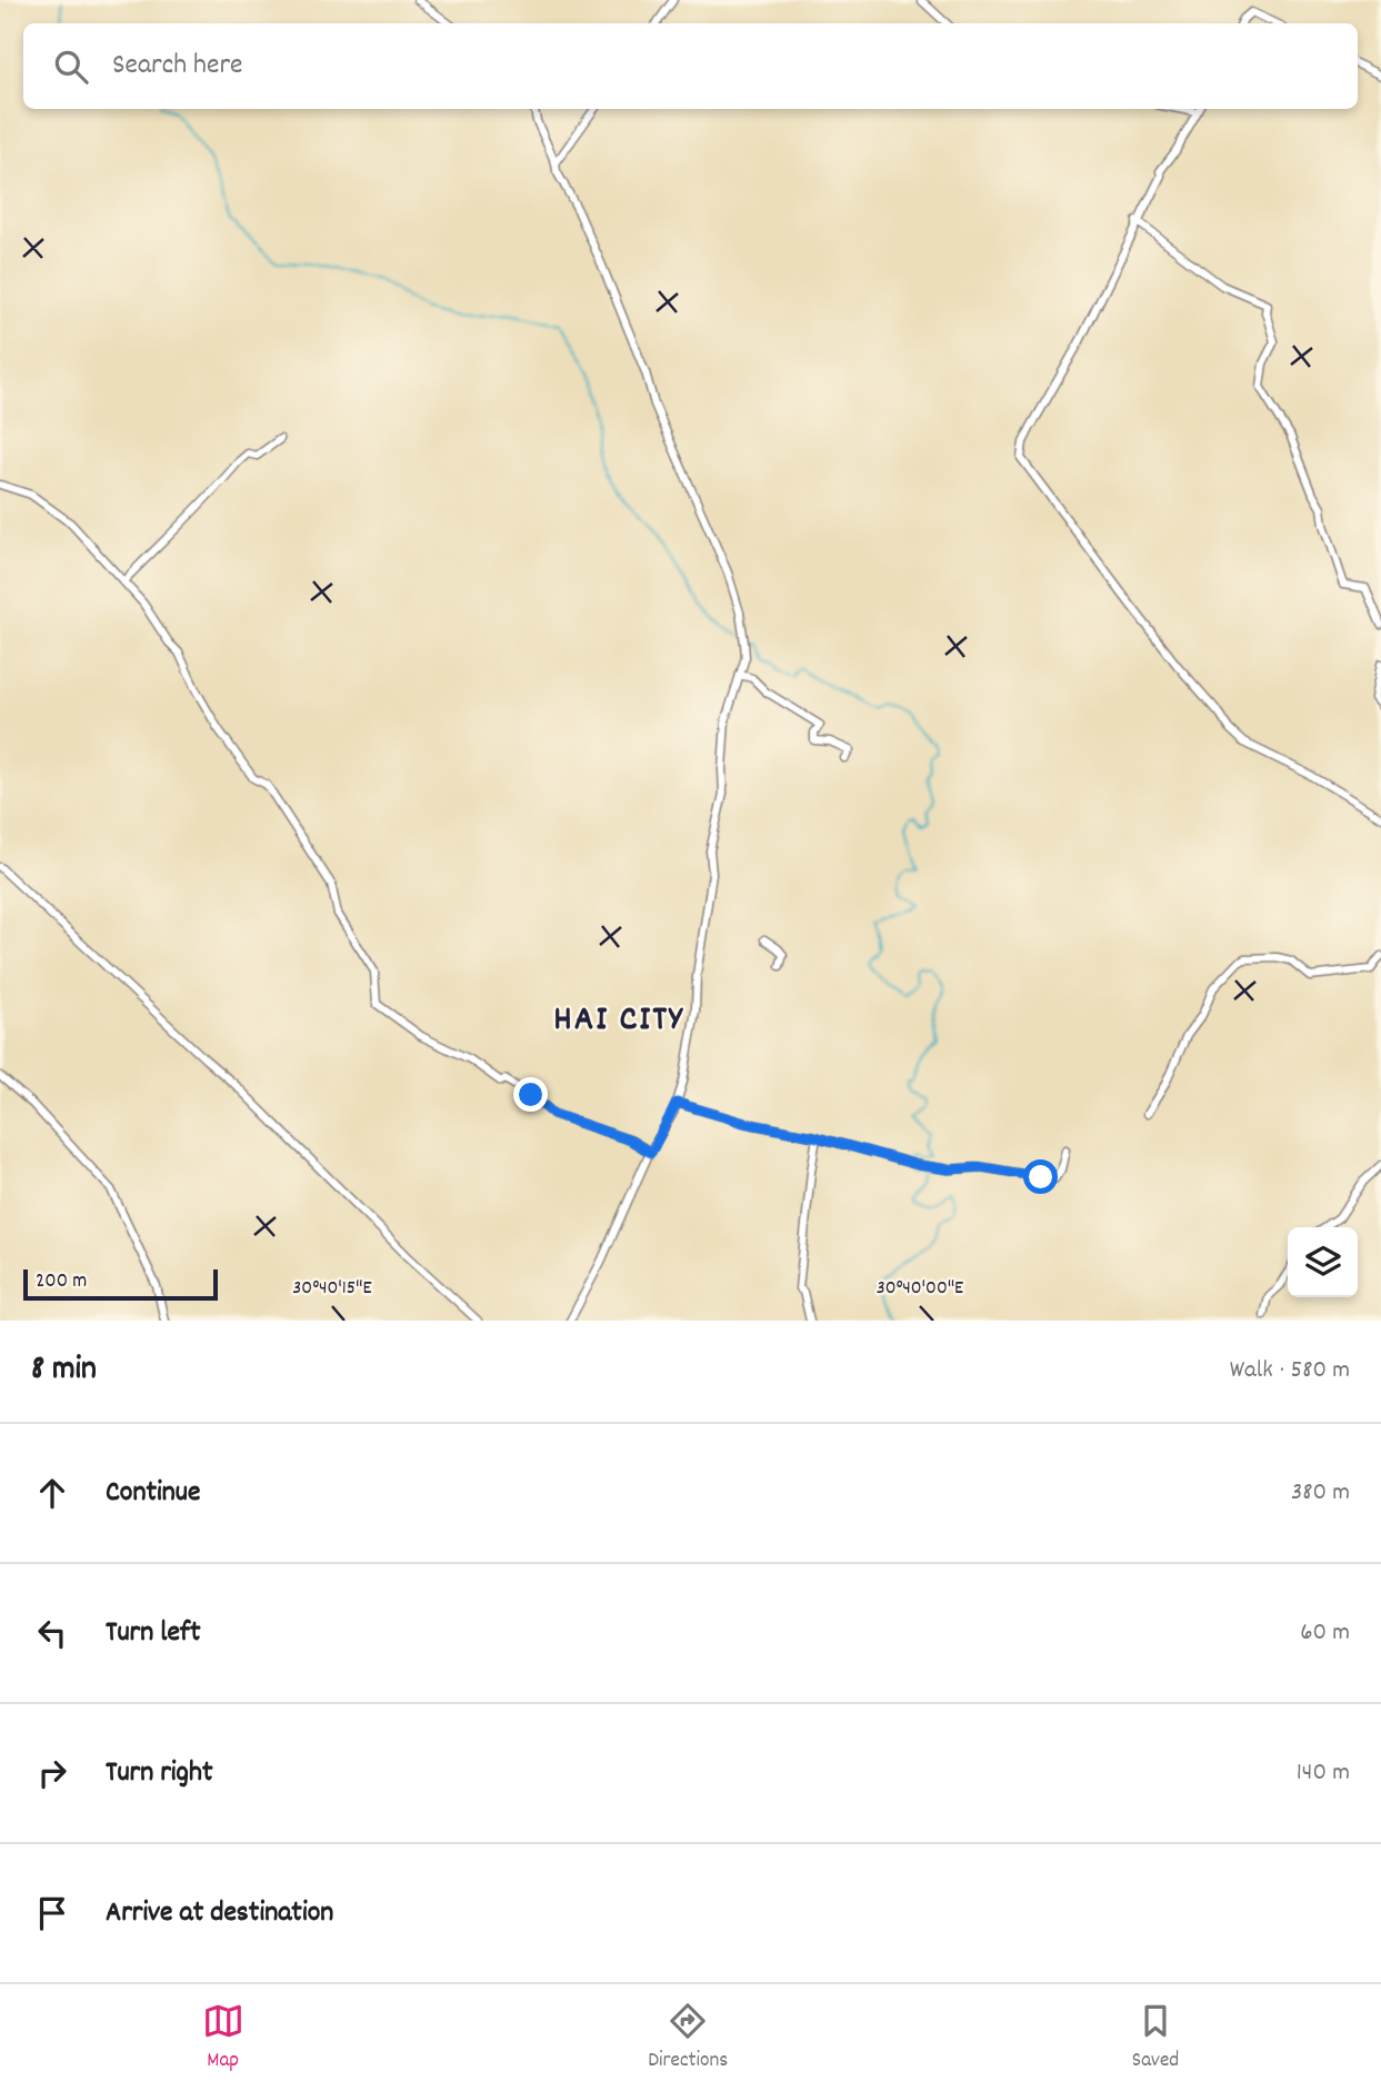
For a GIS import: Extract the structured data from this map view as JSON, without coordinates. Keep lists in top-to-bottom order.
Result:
{
  "districts": ["HAI CITY"],
  "scale_bar": "200 m",
  "page": {
    "search": "Search here",
    "scale": "200 m",
    "heading": ["8 min", "Walk · 580 m"],
    "list": [
      ["Continue", "380 m"],
      ["Turn left", "60 m"],
      ["Turn right", "140 m"],
      "Arrive at destination"
    ],
    "nav": ["Map", "Directions", "Saved"]
  },
  "coordinates": ["30°40'15\"E", "30°40'00\"E"]
}
